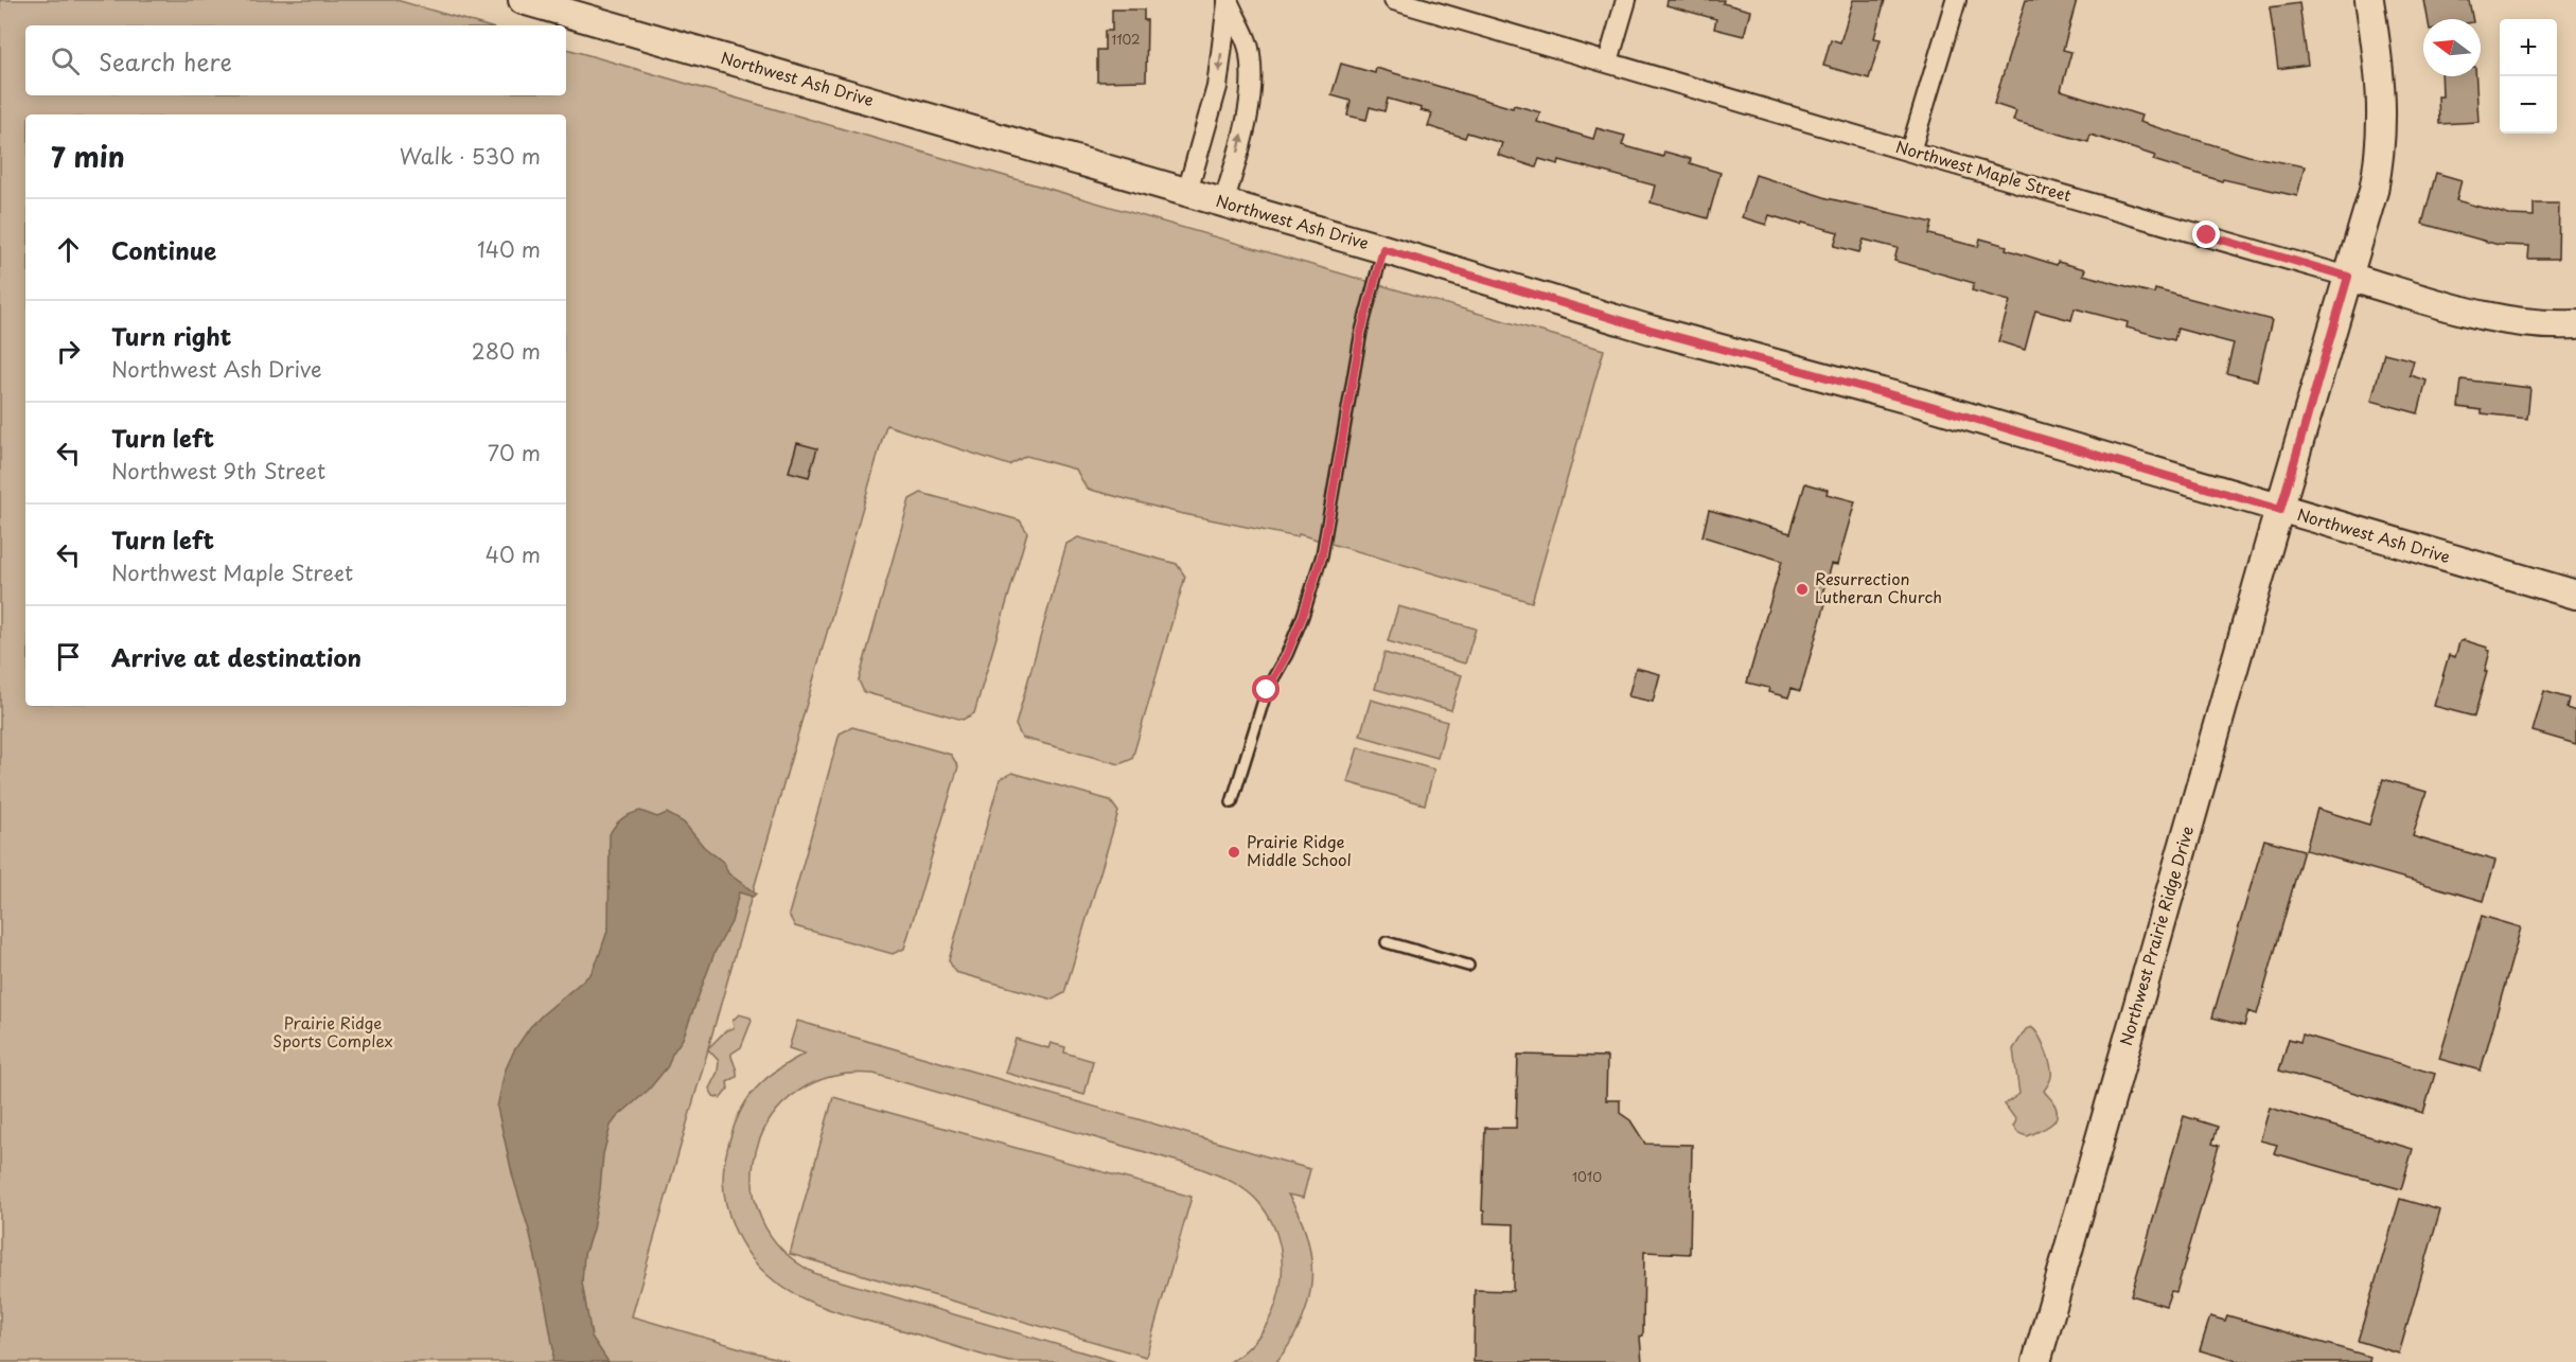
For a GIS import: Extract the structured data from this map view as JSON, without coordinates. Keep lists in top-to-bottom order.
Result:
{
  "streets": {
    "street": ["Northwest Ash Drive", "Northwest Maple Street", "Northwest Prairie Ridge Drive"]
  },
  "crossings": [
    ["Northwest Ash Drive", "Northwest Prairie Ridge Drive"],
    ["Northwest Maple Street", "Northwest Prairie Ridge Drive"]
  ],
  "parks": ["Prairie Ridge Sports Complex"],
  "places": ["Resurrection Lutheran Church", "Prairie Ridge Middle School"],
  "house_numbers": ["1102", "1010"],
  "north": "left",
  "page": {
    "map_buttons": ["+", "−"],
    "search": "Search here",
    "heading": ["7 min", "Walk · 530 m"],
    "list": [
      ["Continue", "140 m"],
      ["Turn right", "Northwest Ash Drive", "280 m"],
      ["Turn left", "Northwest 9th Street", "70 m"],
      ["Turn left", "Northwest Maple Street", "40 m"],
      "Arrive at destination"
    ]
  }
}
